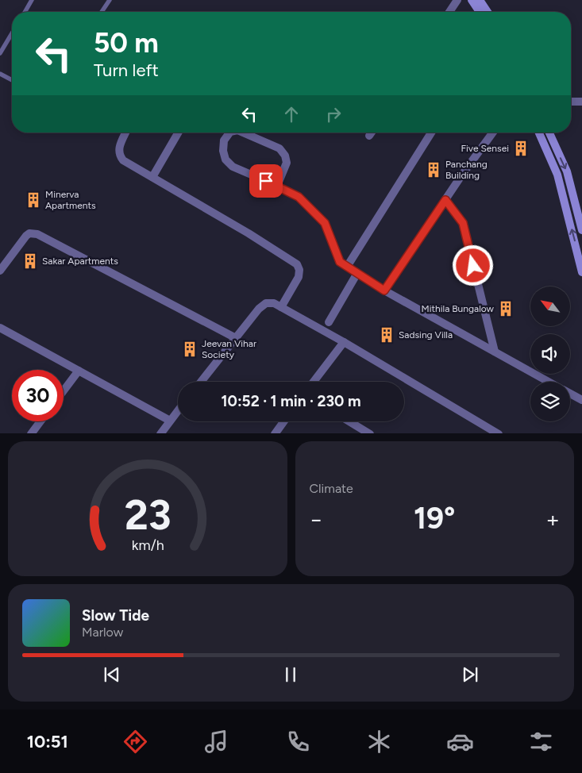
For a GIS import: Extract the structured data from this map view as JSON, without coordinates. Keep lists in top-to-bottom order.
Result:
{
  "places": {
    "building": [
      "Five Sensei",
      "Panchang Building",
      "Minerva Apartments",
      "Sakar Apartments",
      "Mithila Bungalow",
      "Sadsing Villa",
      "Jeevan Vihar Society"
    ]
  },
  "north": "top left",
  "page": {
    "turn": ["50 m", "Turn left"],
    "limit": "30",
    "trip": "10:52 · 1 min · 230 m",
    "tile": "Climate",
    "heat": ["−", "19°", "+"],
    "song": ["Slow Tide", "Marlow"],
    "tabs": "10:51",
    "gauge": ["23", "km/h"]
  }
}
